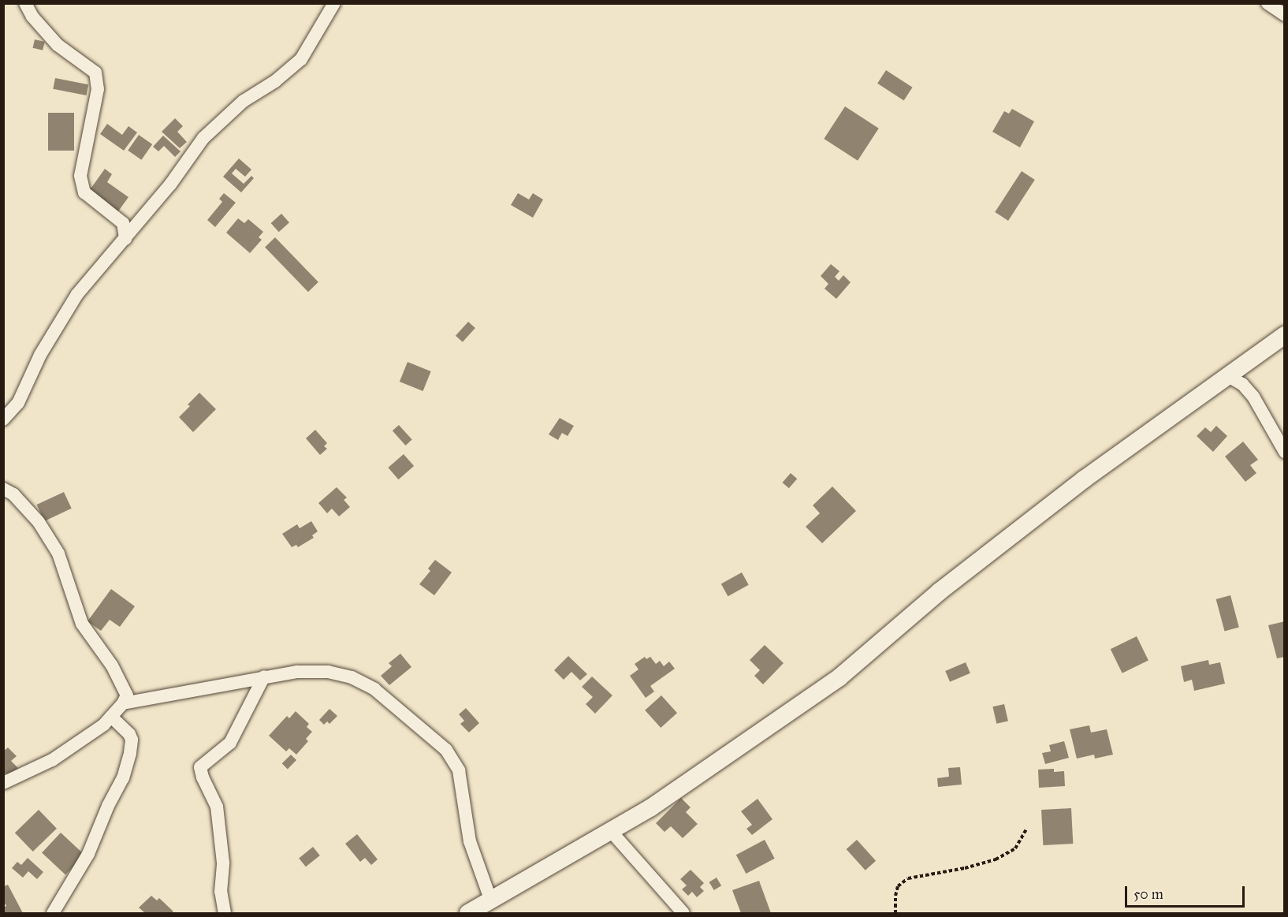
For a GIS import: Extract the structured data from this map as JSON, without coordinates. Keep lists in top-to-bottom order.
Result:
{
  "scale_bar": "50 m"
}
